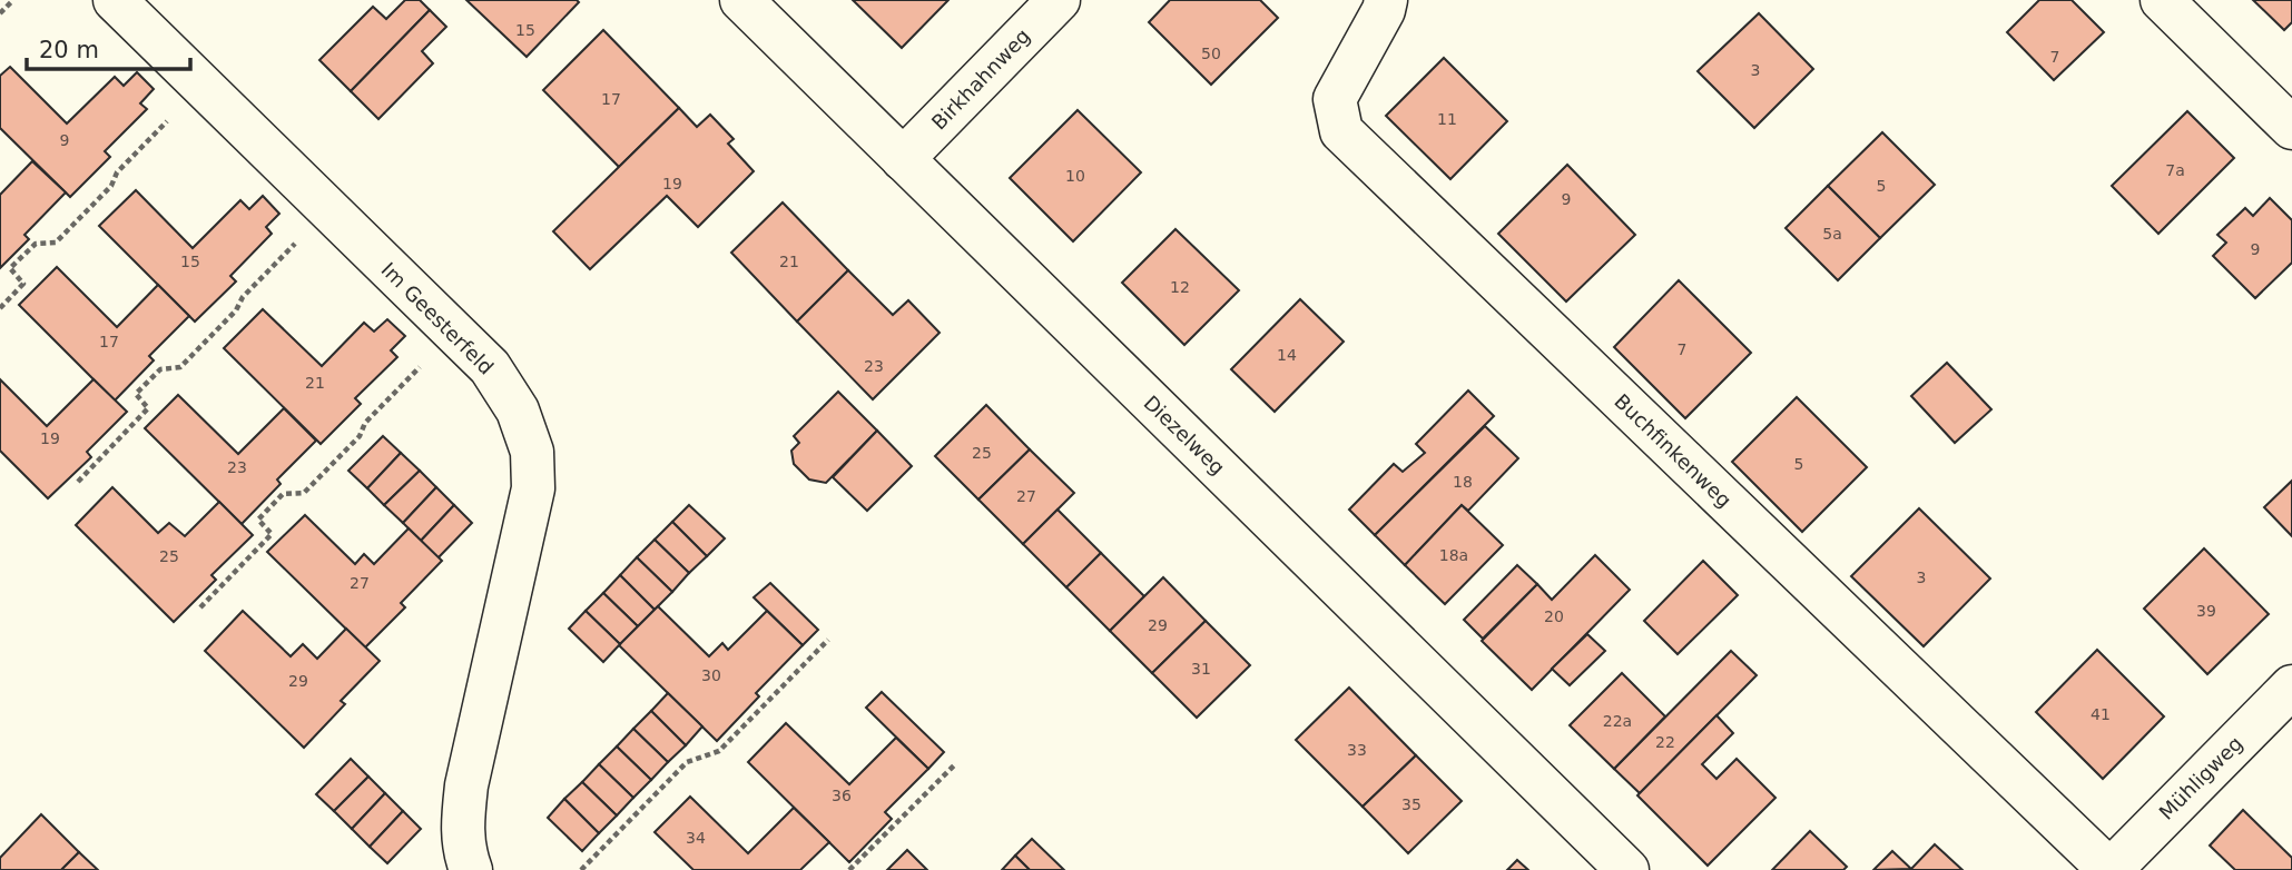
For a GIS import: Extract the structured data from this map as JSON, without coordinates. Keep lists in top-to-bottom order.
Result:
{
  "streets": {
    "street": [
      "Birkhahnweg",
      "Im Geesterfeld",
      "Diezelweg",
      "Buchfinkenweg",
      "Mühligweg"
    ]
  },
  "crossings": [
    ["Birkhahnweg", "Diezelweg"],
    ["Buchfinkenweg", "Mühligweg"]
  ],
  "house_numbers": [
    "15",
    "50",
    "7",
    "3",
    "17",
    "11",
    "9",
    "7a",
    "10",
    "19",
    "5",
    "9",
    "5a",
    "9",
    "15",
    "21",
    "12",
    "17",
    "7",
    "14",
    "23",
    "21",
    "19",
    "25",
    "5",
    "23",
    "18",
    "27",
    "18a",
    "25",
    "3",
    "27",
    "39",
    "20",
    "29",
    "31",
    "30",
    "29",
    "41",
    "22a",
    "22",
    "33",
    "36",
    "35",
    "34"
  ],
  "scale_bar": "20 m"
}
